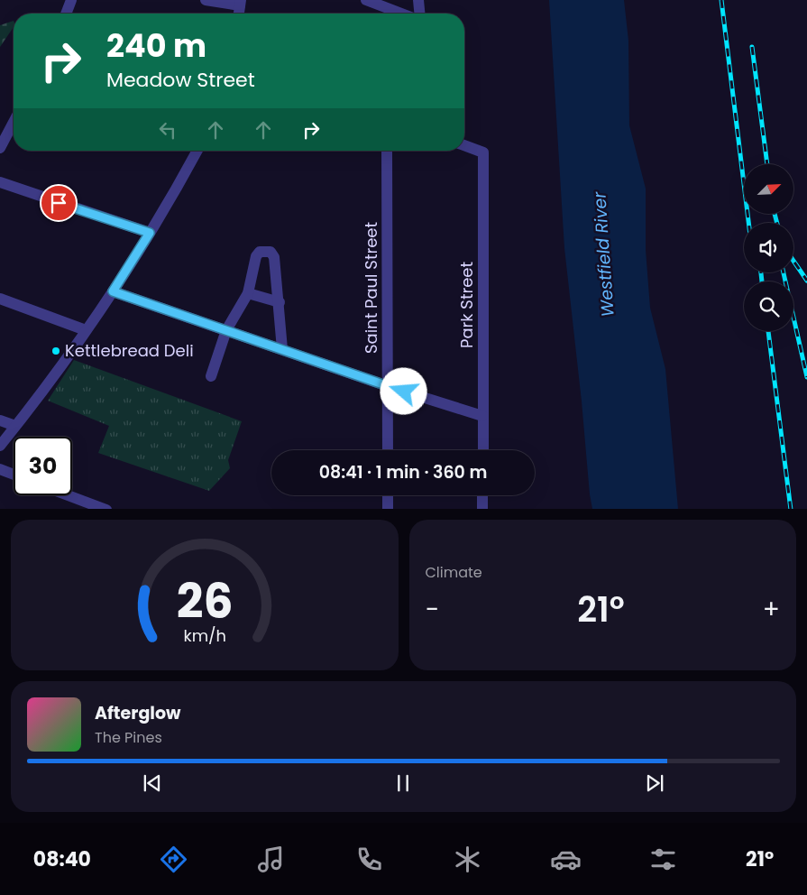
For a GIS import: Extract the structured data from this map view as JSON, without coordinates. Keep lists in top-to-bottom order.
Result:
{
  "streets": {
    "street": ["Saint Paul Street", "Park Street"]
  },
  "water": ["Westfield River"],
  "places": ["Kettlebread Deli"],
  "north": "top right",
  "page": {
    "turn": ["240 m", "Meadow Street"],
    "limit": "30",
    "trip": "08:41 · 1 min · 360 m",
    "tile": "Climate",
    "heat": ["−", "21°", "+"],
    "song": ["Afterglow", "The Pines"],
    "tabs": ["08:40", "21°"],
    "gauge": ["26", "km/h"]
  }
}
